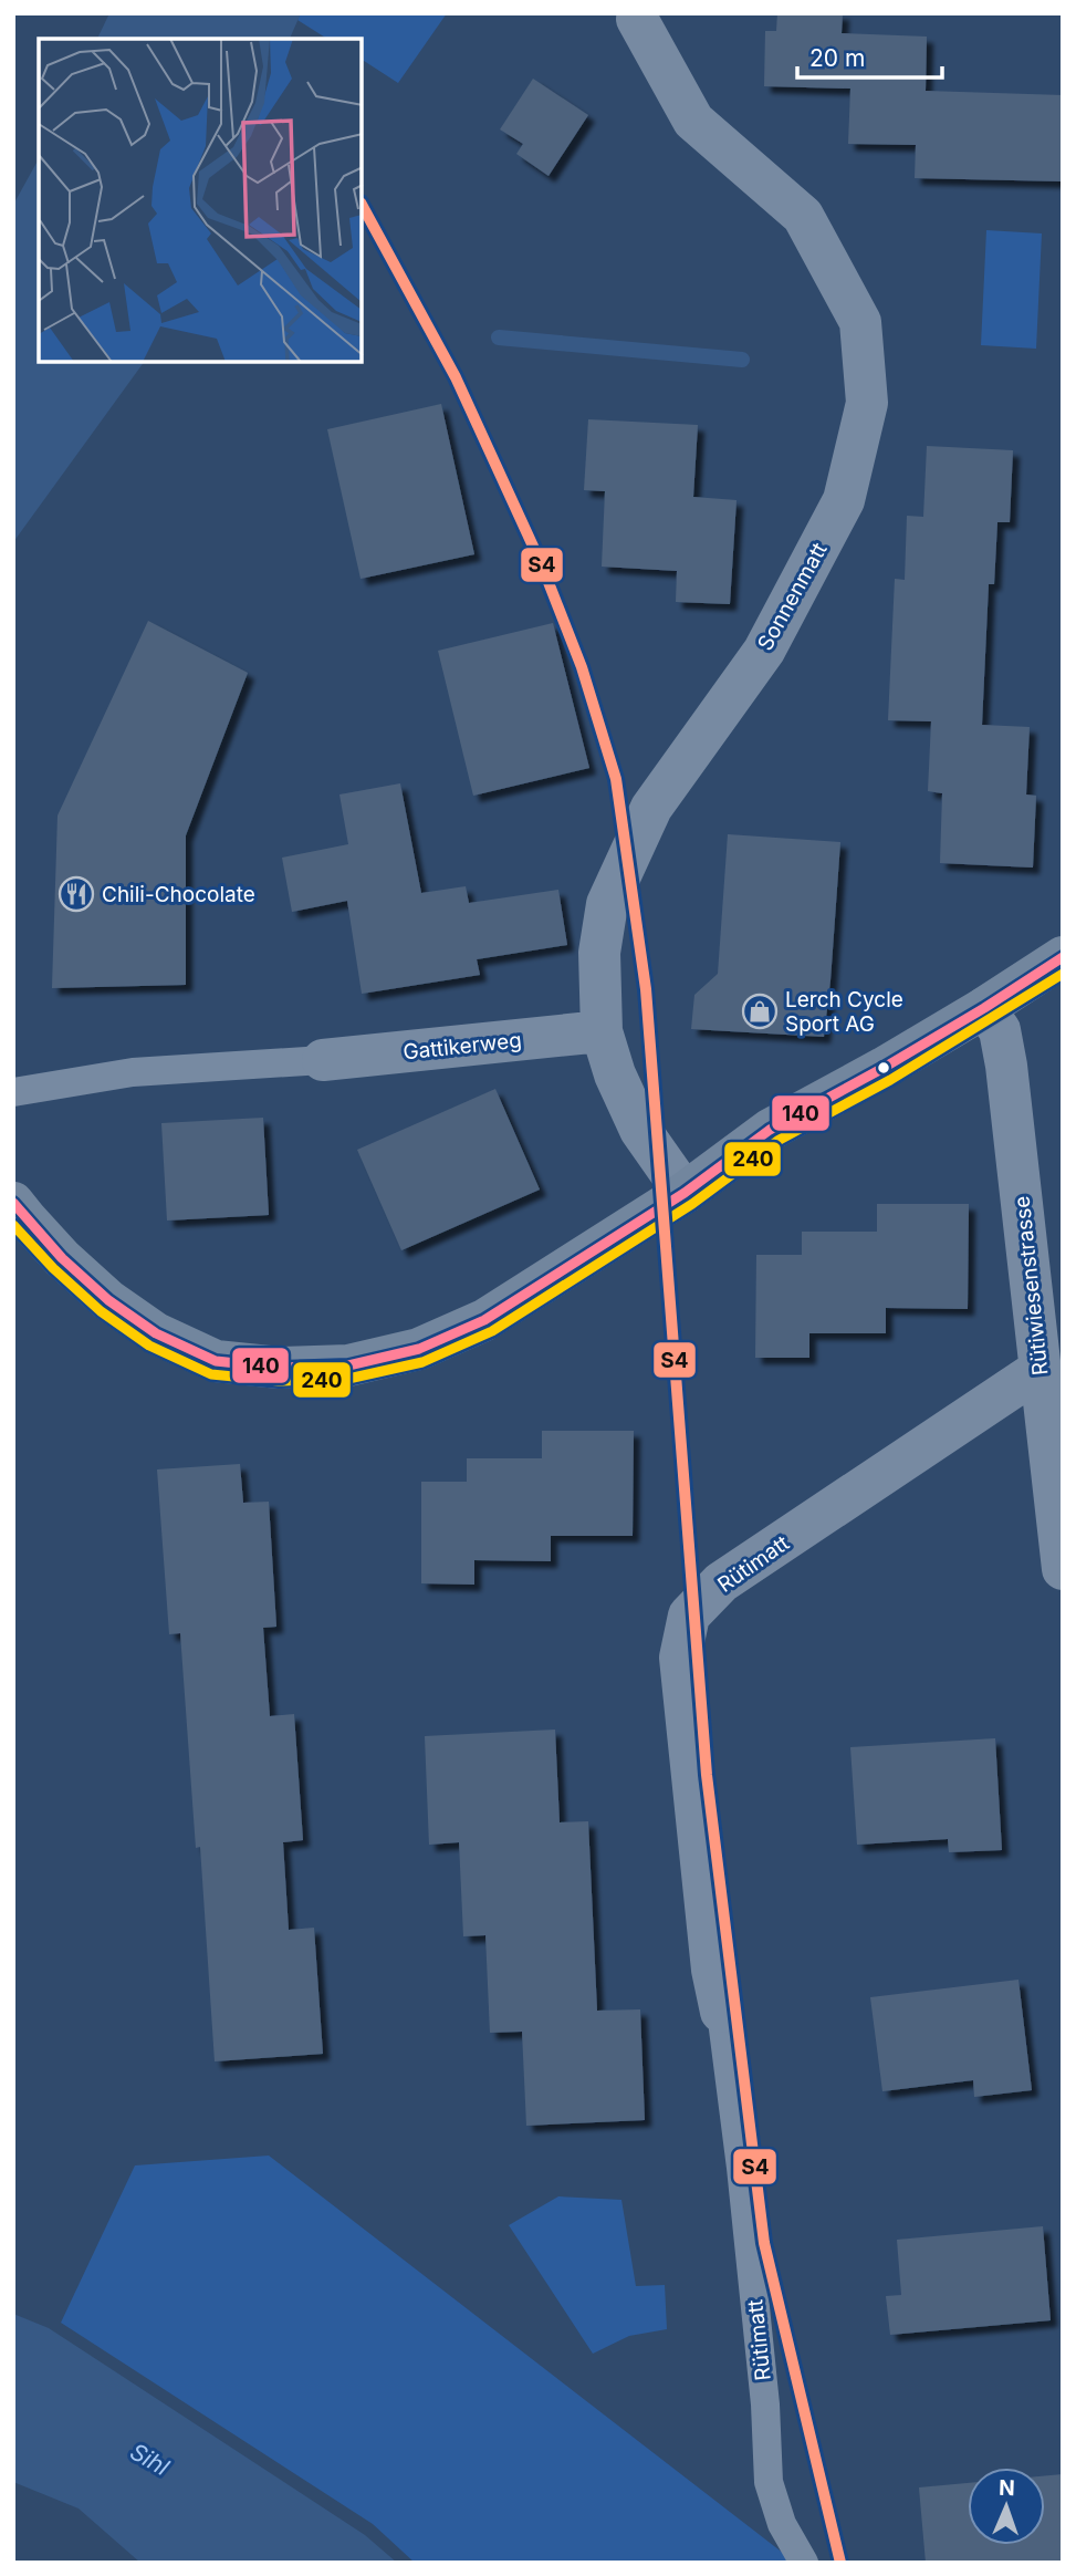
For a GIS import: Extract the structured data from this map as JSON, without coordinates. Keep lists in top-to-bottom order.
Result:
{
  "streets": {
    "street": [
      "Sonnenmatt",
      "Gattikerweg",
      "Rütiwiesenstrasse",
      "Rütimatt"
    ]
  },
  "crossings": [
    ["Sonnenmatt", "Gattikerweg"],
    ["Rütiwiesenstrasse", "Rütimatt"]
  ],
  "water": ["Sihl"],
  "places": {
    "restaurant": ["Chili-Chocolate"],
    "shop": ["Lerch Cycle Sport AG"]
  },
  "lines": ["transit line S4", "transit line 140", "transit line 240"],
  "scale_bar": "20 m",
  "north": "top"
}
